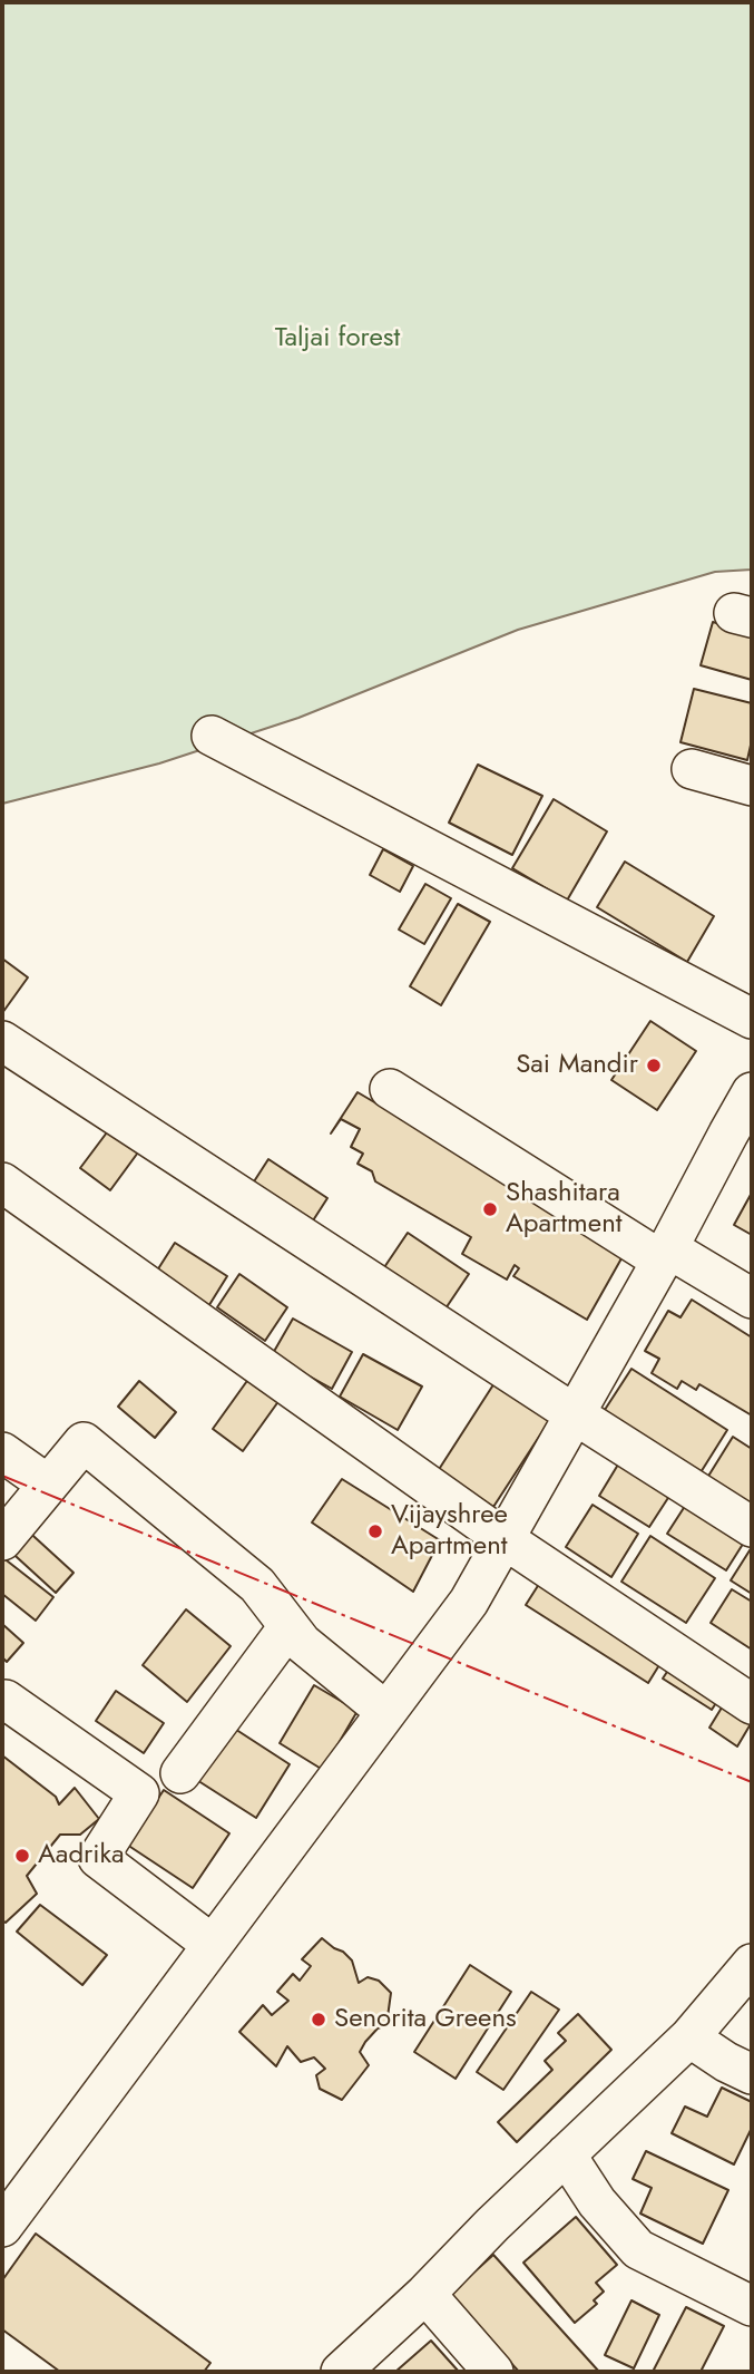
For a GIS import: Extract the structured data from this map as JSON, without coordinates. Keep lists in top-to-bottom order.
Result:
{
  "parks": ["Taljai forest"],
  "places": [
    "Sai Mandir",
    "Shashitara Apartment",
    "Vijayshree Apartment",
    "Aadrika",
    "Senorita Greens"
  ]
}
